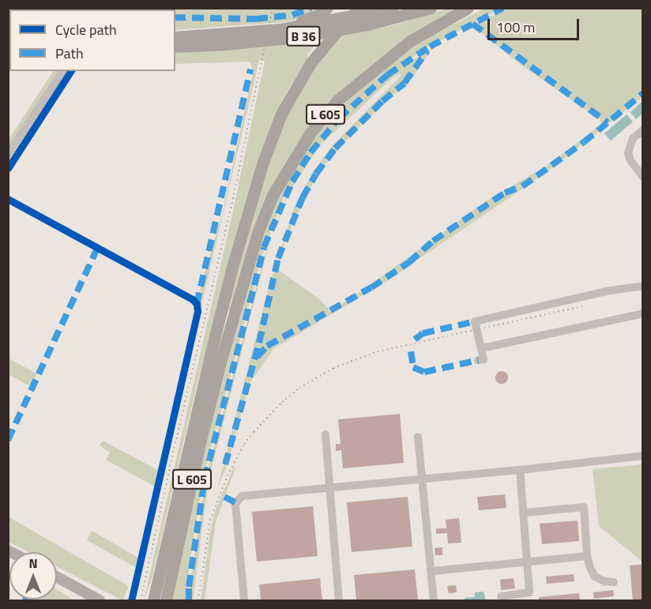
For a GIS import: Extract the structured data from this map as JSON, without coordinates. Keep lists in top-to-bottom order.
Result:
{
  "streets": {
    "highway": ["B 36", "L 605"]
  },
  "legend": ["Cycle path", "Path"],
  "scale_bar": "100 m",
  "north": "top"
}
